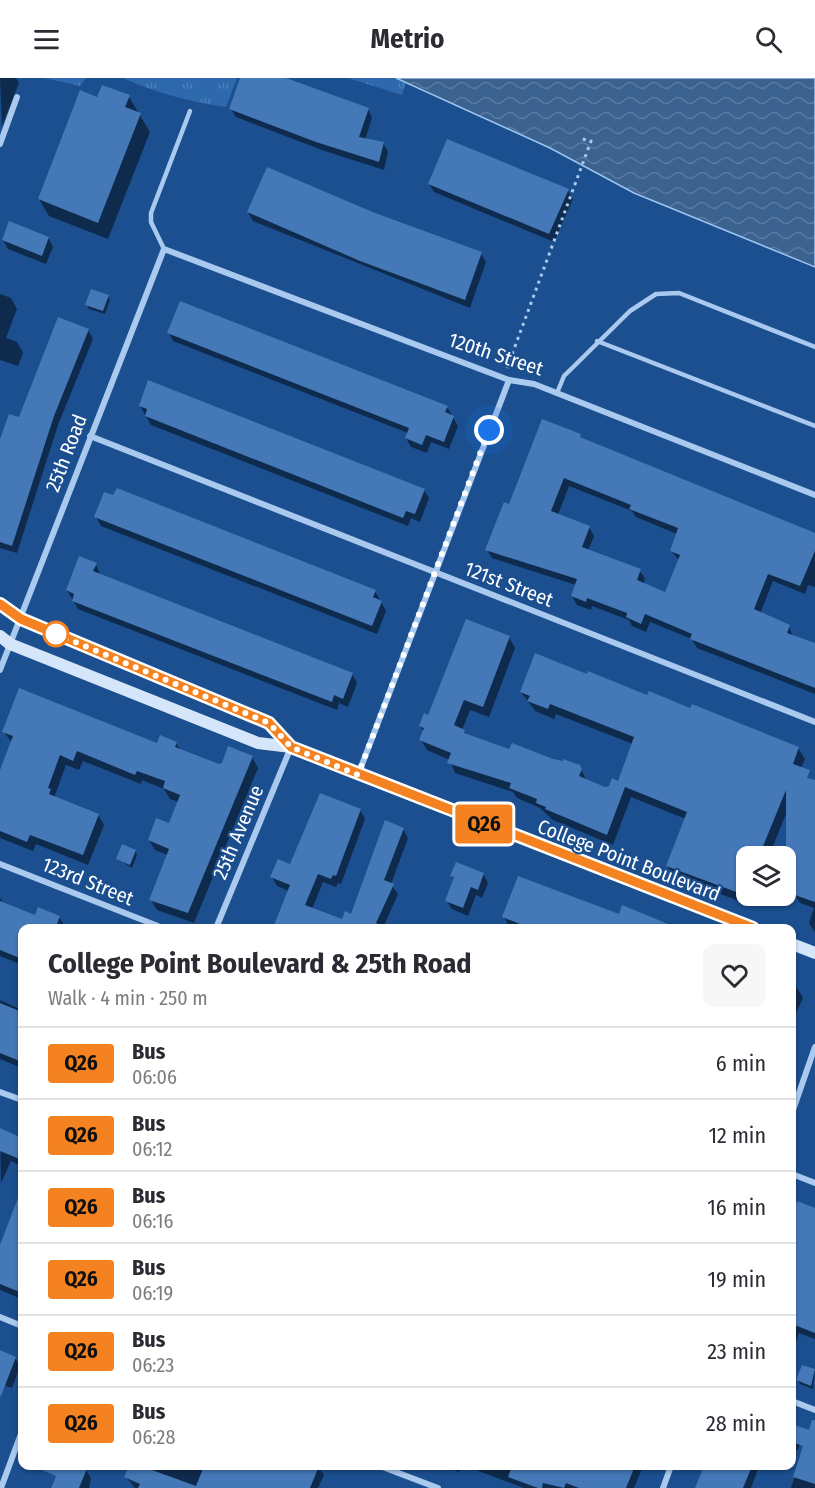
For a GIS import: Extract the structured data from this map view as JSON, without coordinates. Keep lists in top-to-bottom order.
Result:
{
  "streets": {
    "main road": ["College Point Boulevard"],
    "street": [
      "120th Street",
      "25th Road",
      "121st Street",
      "25th Avenue",
      "123rd Street"
    ]
  },
  "crossings": [
    ["120th Street", "25th Road"],
    ["25th Road", "121st Street"],
    ["25th Road", "College Point Boulevard"],
    ["25th Avenue", "College Point Boulevard"]
  ],
  "lines": ["bus line Q26"],
  "page": {
    "header": "Metrio",
    "on_map": "Q26",
    "heading": ["College Point Boulevard & 25th Road", "Walk · 4 min · 250 m"],
    "list": [
      {
        "mark": "Q26",
        "name": "Bus",
        "note": "06:06",
        "value": "6 min"
      },
      {
        "mark": "Q26",
        "name": "Bus",
        "note": "06:12",
        "value": "12 min"
      },
      {
        "mark": "Q26",
        "name": "Bus",
        "note": "06:16",
        "value": "16 min"
      },
      {
        "mark": "Q26",
        "name": "Bus",
        "note": "06:19",
        "value": "19 min"
      },
      {
        "mark": "Q26",
        "name": "Bus",
        "note": "06:23",
        "value": "23 min"
      },
      {
        "mark": "Q26",
        "name": "Bus",
        "note": "06:28",
        "value": "28 min"
      }
    ]
  }
}
